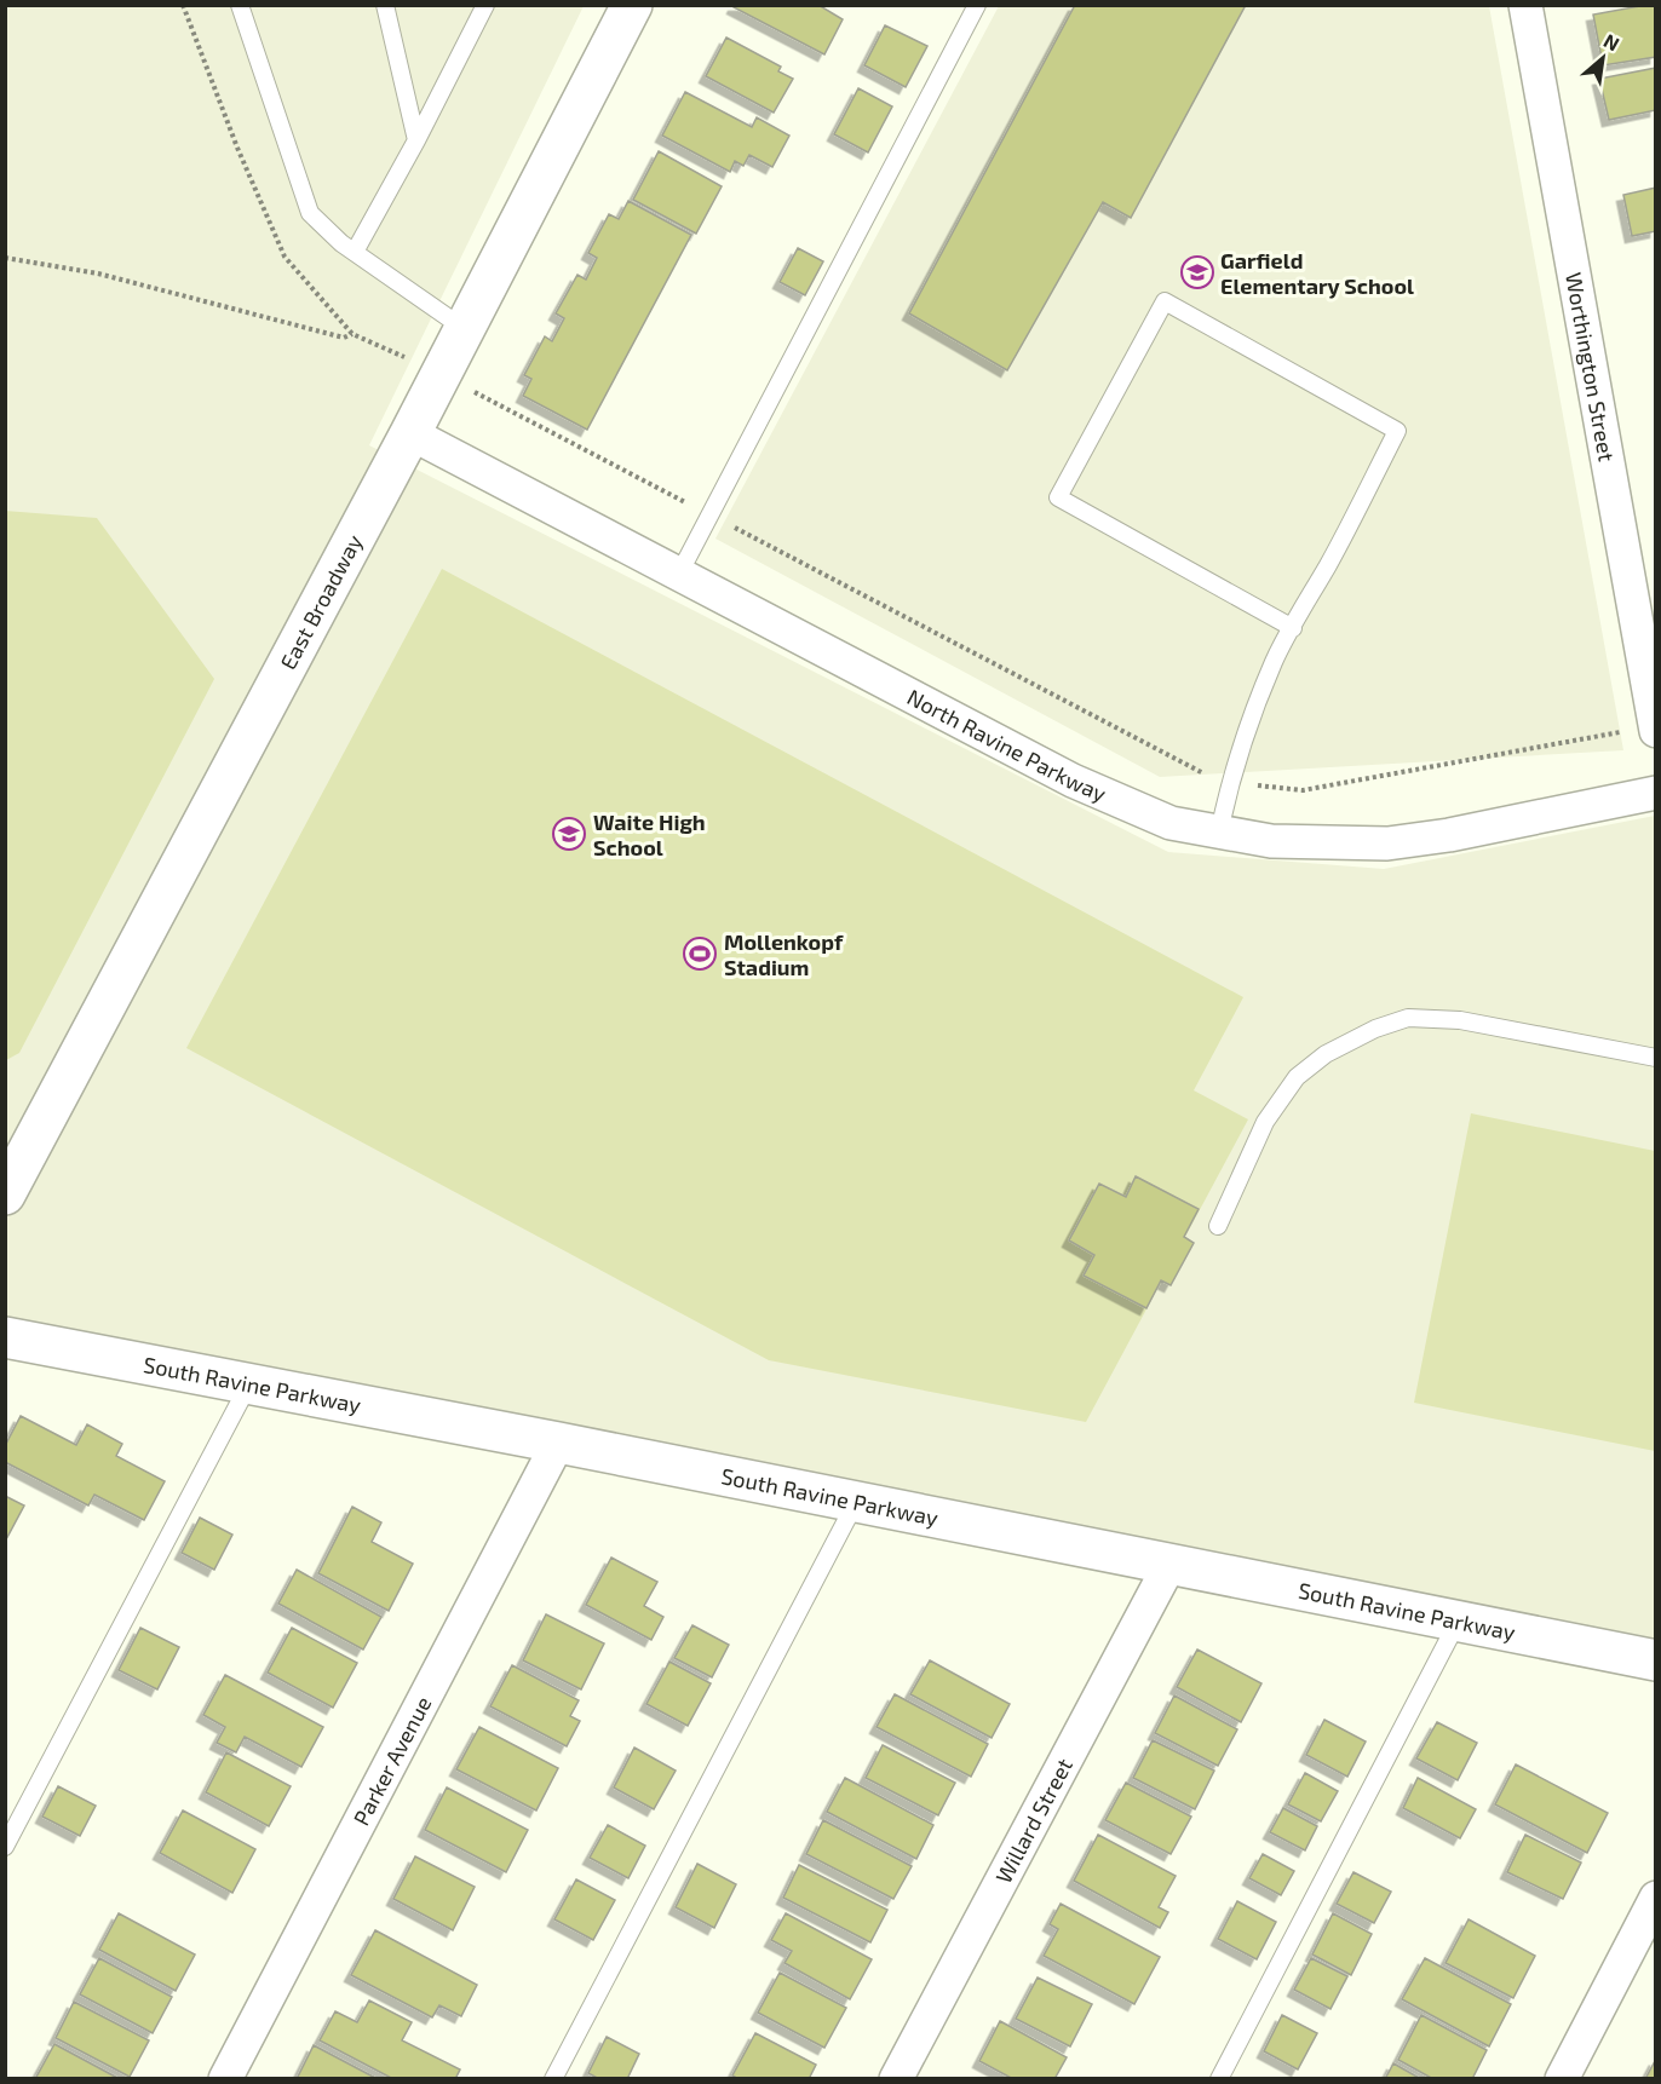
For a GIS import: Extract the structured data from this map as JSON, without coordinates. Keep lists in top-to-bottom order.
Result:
{
  "streets": {
    "street": [
      "Worthington Street",
      "East Broadway",
      "North Ravine Parkway",
      "South Ravine Parkway",
      "Parker Avenue",
      "Willard Street"
    ]
  },
  "crossings": [
    ["East Broadway", "North Ravine Parkway"],
    ["South Ravine Parkway", "Parker Avenue"],
    ["South Ravine Parkway", "Willard Street"]
  ],
  "places": {
    "school or university": ["Garfield Elementary School", "Waite High School"],
    "sports": ["Mollenkopf Stadium"]
  },
  "north": "top right"
}
